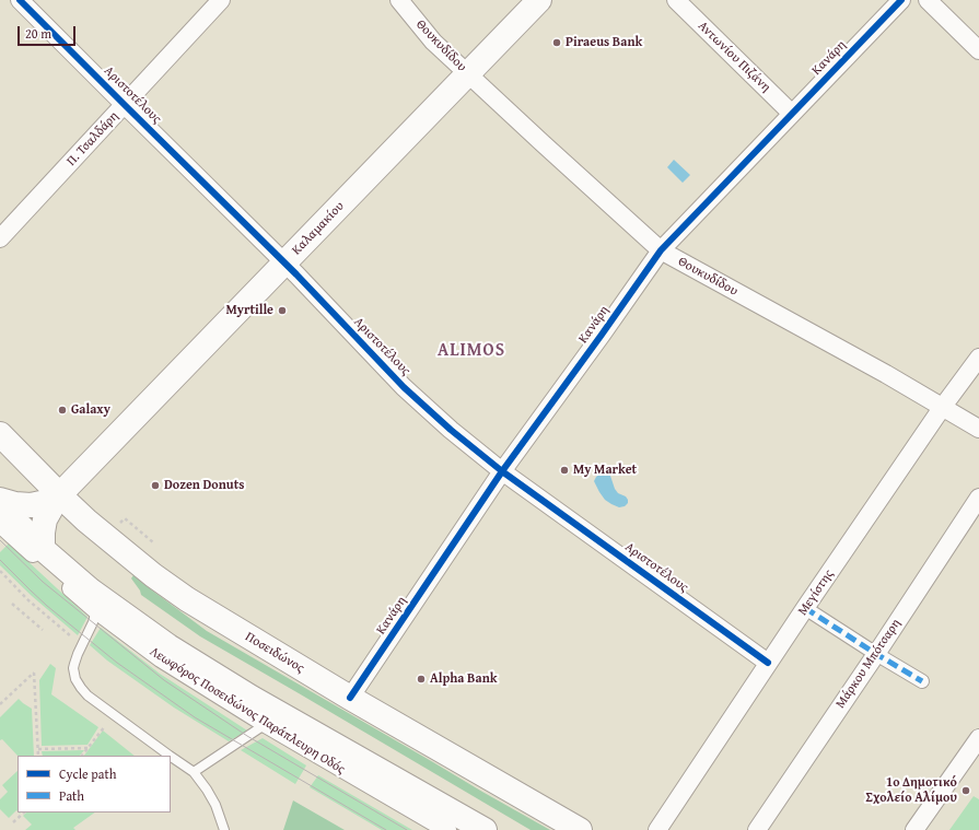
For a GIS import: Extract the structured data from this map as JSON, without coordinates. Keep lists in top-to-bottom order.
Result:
{
  "streets": {
    "main road": ["Καλαμακίου", "Ποσειδώνος"],
    "street": [
      "Θουκυδίδου",
      "Αντωνίου Πιζάνη",
      "Κανάρη",
      "Αριστοτέλους",
      "Π. Τσαλδάρη",
      "Μεγίστης",
      "Μάρκου Μπότσαρη",
      "Λεωφόρος Ποσειδώνος Παράπλευρη Οδός"
    ]
  },
  "crossings": [
    ["Θουκυδίδου", "Κανάρη"],
    ["Θουκυδίδου", "Καλαμακίου"],
    ["Θουκυδίδου", "Μεγίστης"],
    ["Αντωνίου Πιζάνη", "Κανάρη"],
    ["Κανάρη", "Αριστοτέλους"],
    ["Κανάρη", "Ποσειδώνος"],
    ["Αριστοτέλους", "Π. Τσαλδάρη"],
    ["Αριστοτέλους", "Καλαμακίου"],
    ["Αριστοτέλους", "Μεγίστης"],
    ["Καλαμακίου", "Ποσειδώνος"]
  ],
  "districts": ["ALIMOS"],
  "places": [
    "Piraeus Bank",
    "Myrtille",
    "Galaxy",
    "My Market",
    "Dozen Donuts",
    "Alpha Bank",
    "1ο Δημοτικό Σχολείο Αλίμου"
  ],
  "legend": ["Cycle path", "Path"],
  "scale_bar": "20 m"
}
